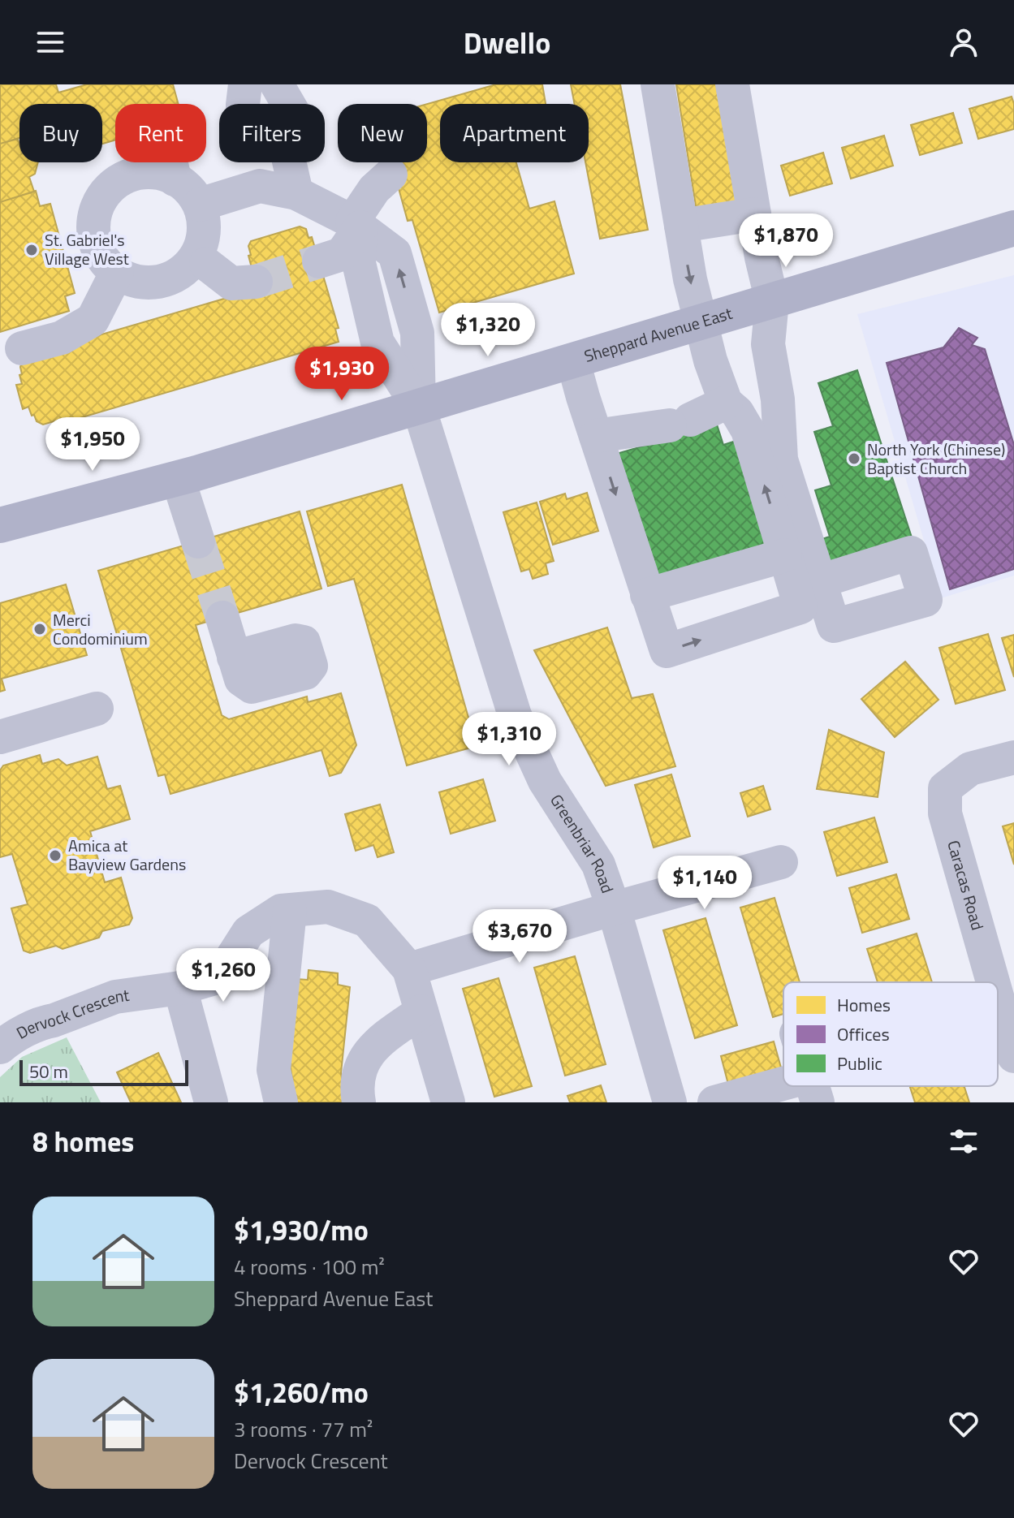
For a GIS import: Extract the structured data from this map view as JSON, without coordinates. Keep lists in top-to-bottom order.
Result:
{
  "streets": {
    "main road": ["Sheppard Avenue East"],
    "street": ["Greenbriar Road", "Caracas Road", "Dervock Crescent"]
  },
  "crossings": [
    ["Sheppard Avenue East", "Greenbriar Road"]
  ],
  "places": [
    "St. Gabriel's Village West",
    "North York (Chinese) Baptist Church",
    "Merci Condominium",
    "Amica at Bayview Gardens"
  ],
  "legend": ["Homes", "Offices", "Public"],
  "scale_bar": "50 m",
  "page": {
    "header": "Dwello",
    "chip": [
      "Buy",
      "Rent",
      "Filters",
      "New",
      "Apartment"
    ],
    "price": [
      "$1,870",
      "$1,320",
      "$1,930",
      "$1,950",
      "$1,310",
      "$1,140",
      "$3,670",
      "$1,260"
    ],
    "scale": "50 m",
    "heading": "8 homes",
    "list": [
      {
        "name": "$1,930/mo",
        "note": "4 rooms · 100 m² · Sheppard Avenue East"
      },
      {
        "name": "$1,260/mo",
        "note": "3 rooms · 77 m² · Dervock Crescent"
      }
    ]
  }
}
